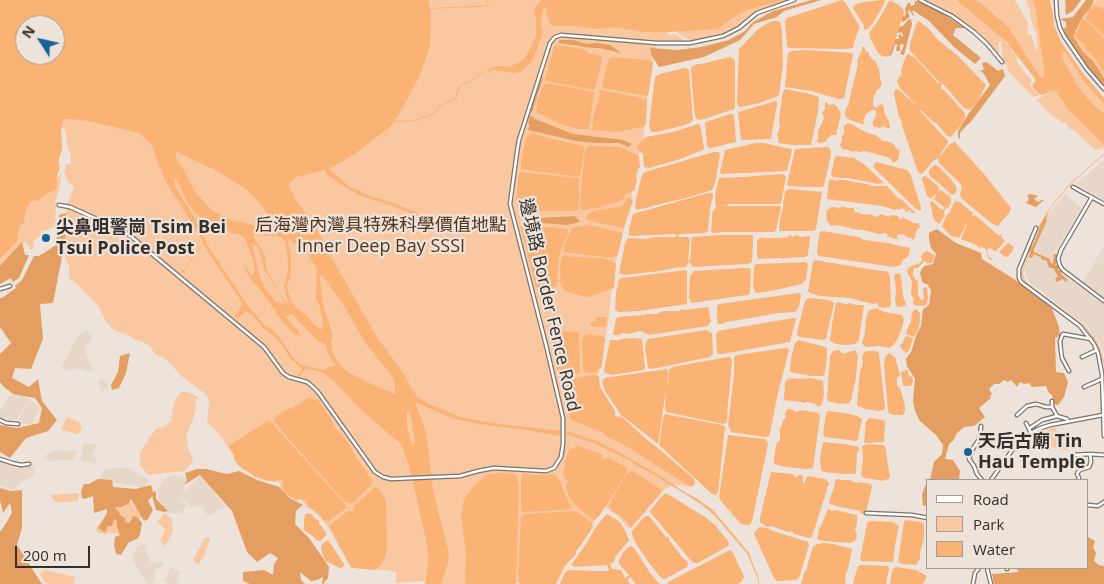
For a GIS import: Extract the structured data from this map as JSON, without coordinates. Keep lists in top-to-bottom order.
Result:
{
  "streets": {
    "street": ["邊境路 Border Fence Road"]
  },
  "parks": ["后海灣內灣具特殊科學價值地點 Inner Deep Bay SSSI"],
  "places": ["尖鼻咀警崗 Tsim Bei Tsui Police Post", "天后古廟 Tin Hau Temple"],
  "legend": ["Road", "Park", "Water"],
  "scale_bar": "200 m",
  "north": "top left"
}
